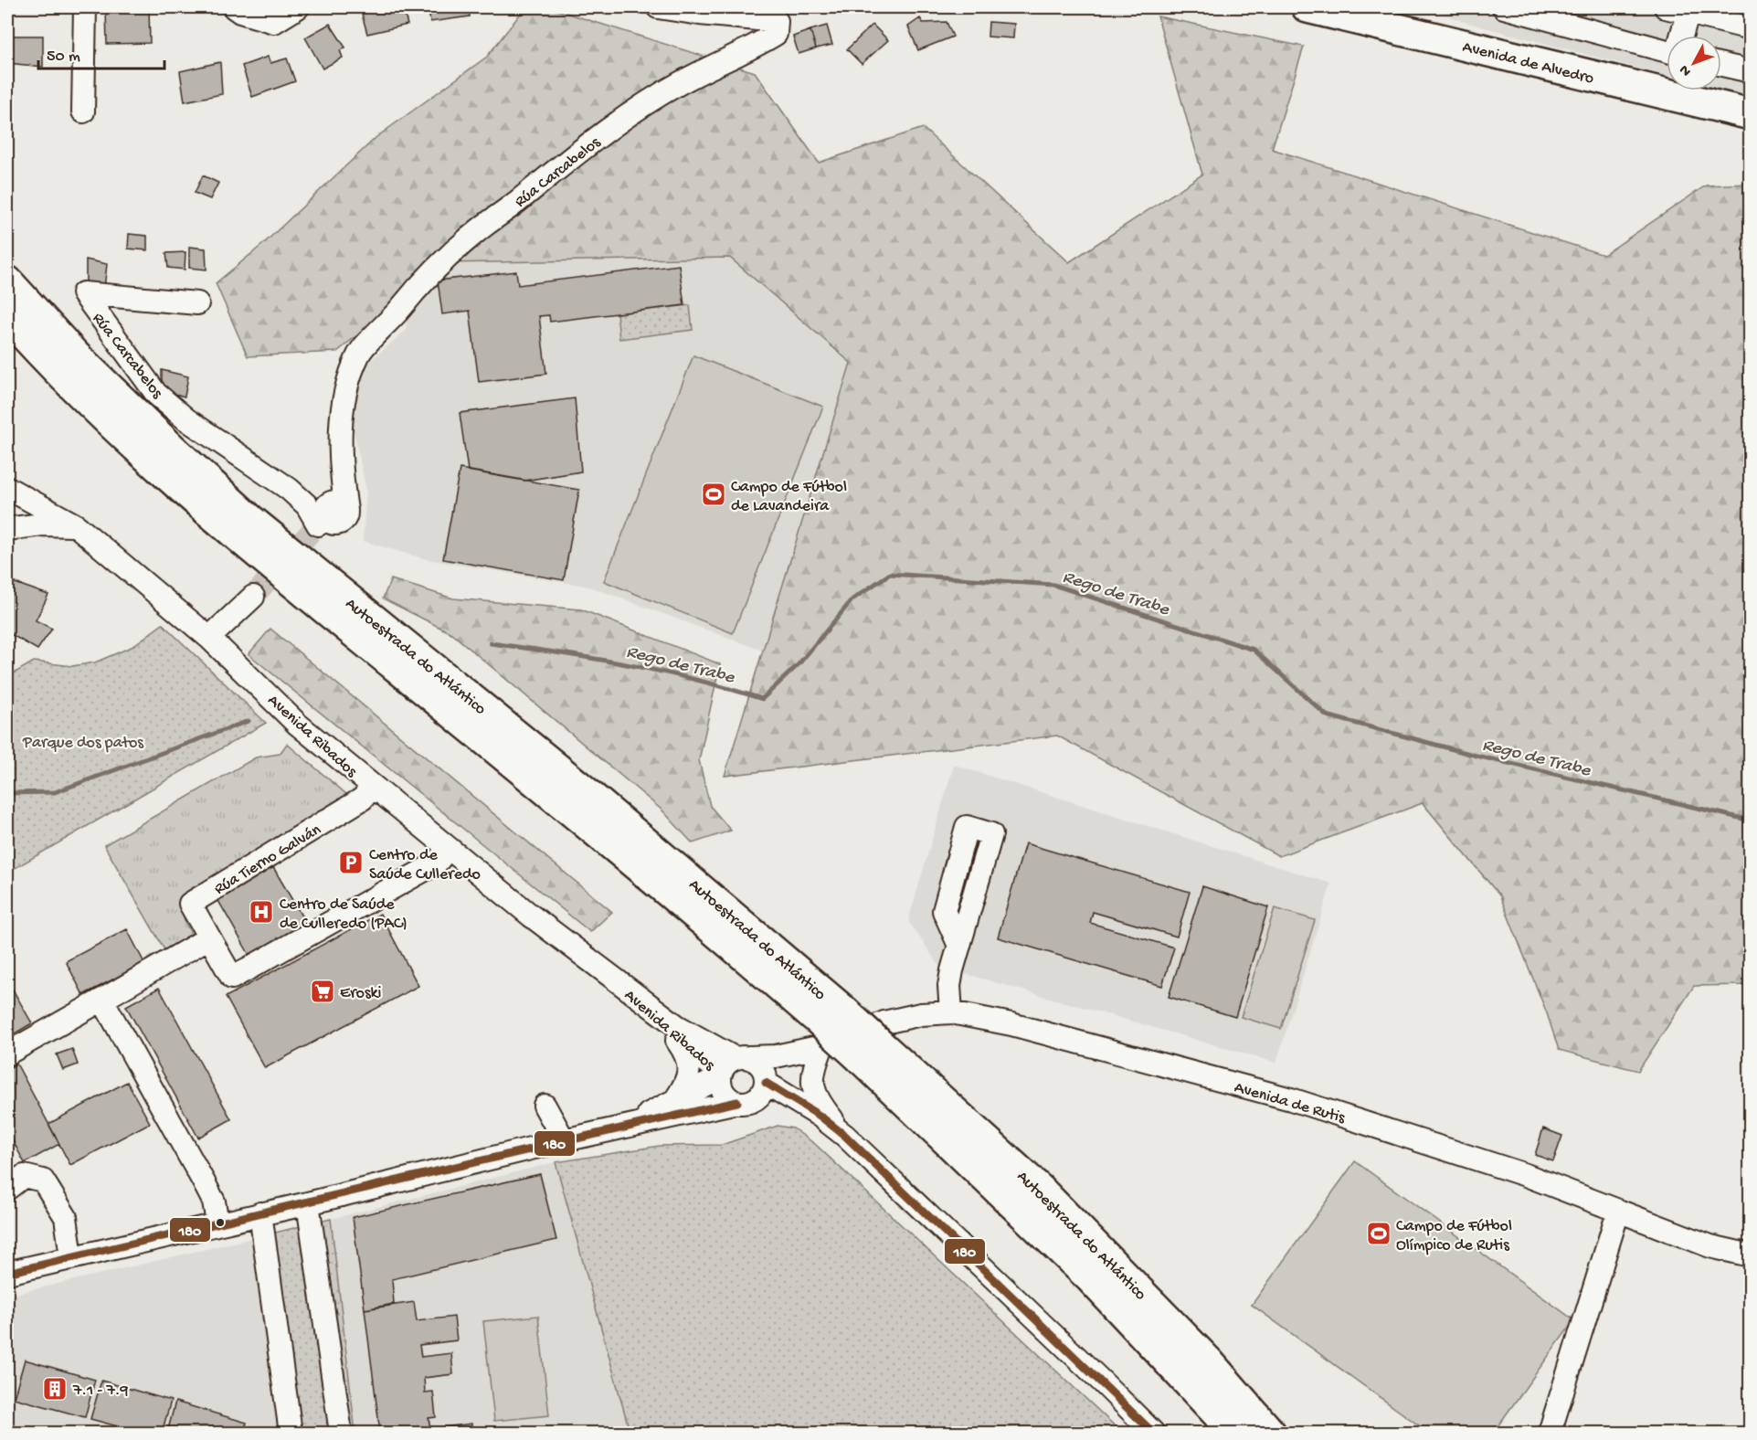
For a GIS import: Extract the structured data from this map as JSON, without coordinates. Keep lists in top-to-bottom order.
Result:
{
  "streets": {
    "highway": ["Avenida de Alvedro", "Autoestrada do Atlántico"],
    "street": [
      "Rúa Carcabelos",
      "Avenida Ribados",
      "Rúa Tierno Galván",
      "Avenida de Rutis"
    ]
  },
  "crossings": [
    ["Autoestrada do Atlántico", "Avenida de Rutis"],
    ["Avenida Ribados", "Rúa Tierno Galván"],
    ["Avenida Ribados", "Avenida de Rutis"]
  ],
  "water": ["Rego de Trabe"],
  "parks": ["Parque dos patos"],
  "places": {
    "sports": ["Campo de Fútbol de Lavandeira", "Campo de Fútbol Olímpico de Rutis"],
    "parking": ["Centro de Saúde Culleredo"],
    "hospital": ["Centro de Saúde de Culleredo (PAC)"],
    "supermarket": ["Eroski"],
    "building": ["7.1 - 7.9"]
  },
  "lines": ["transit line 180"],
  "scale_bar": "50 m",
  "north": "bottom left"
}
